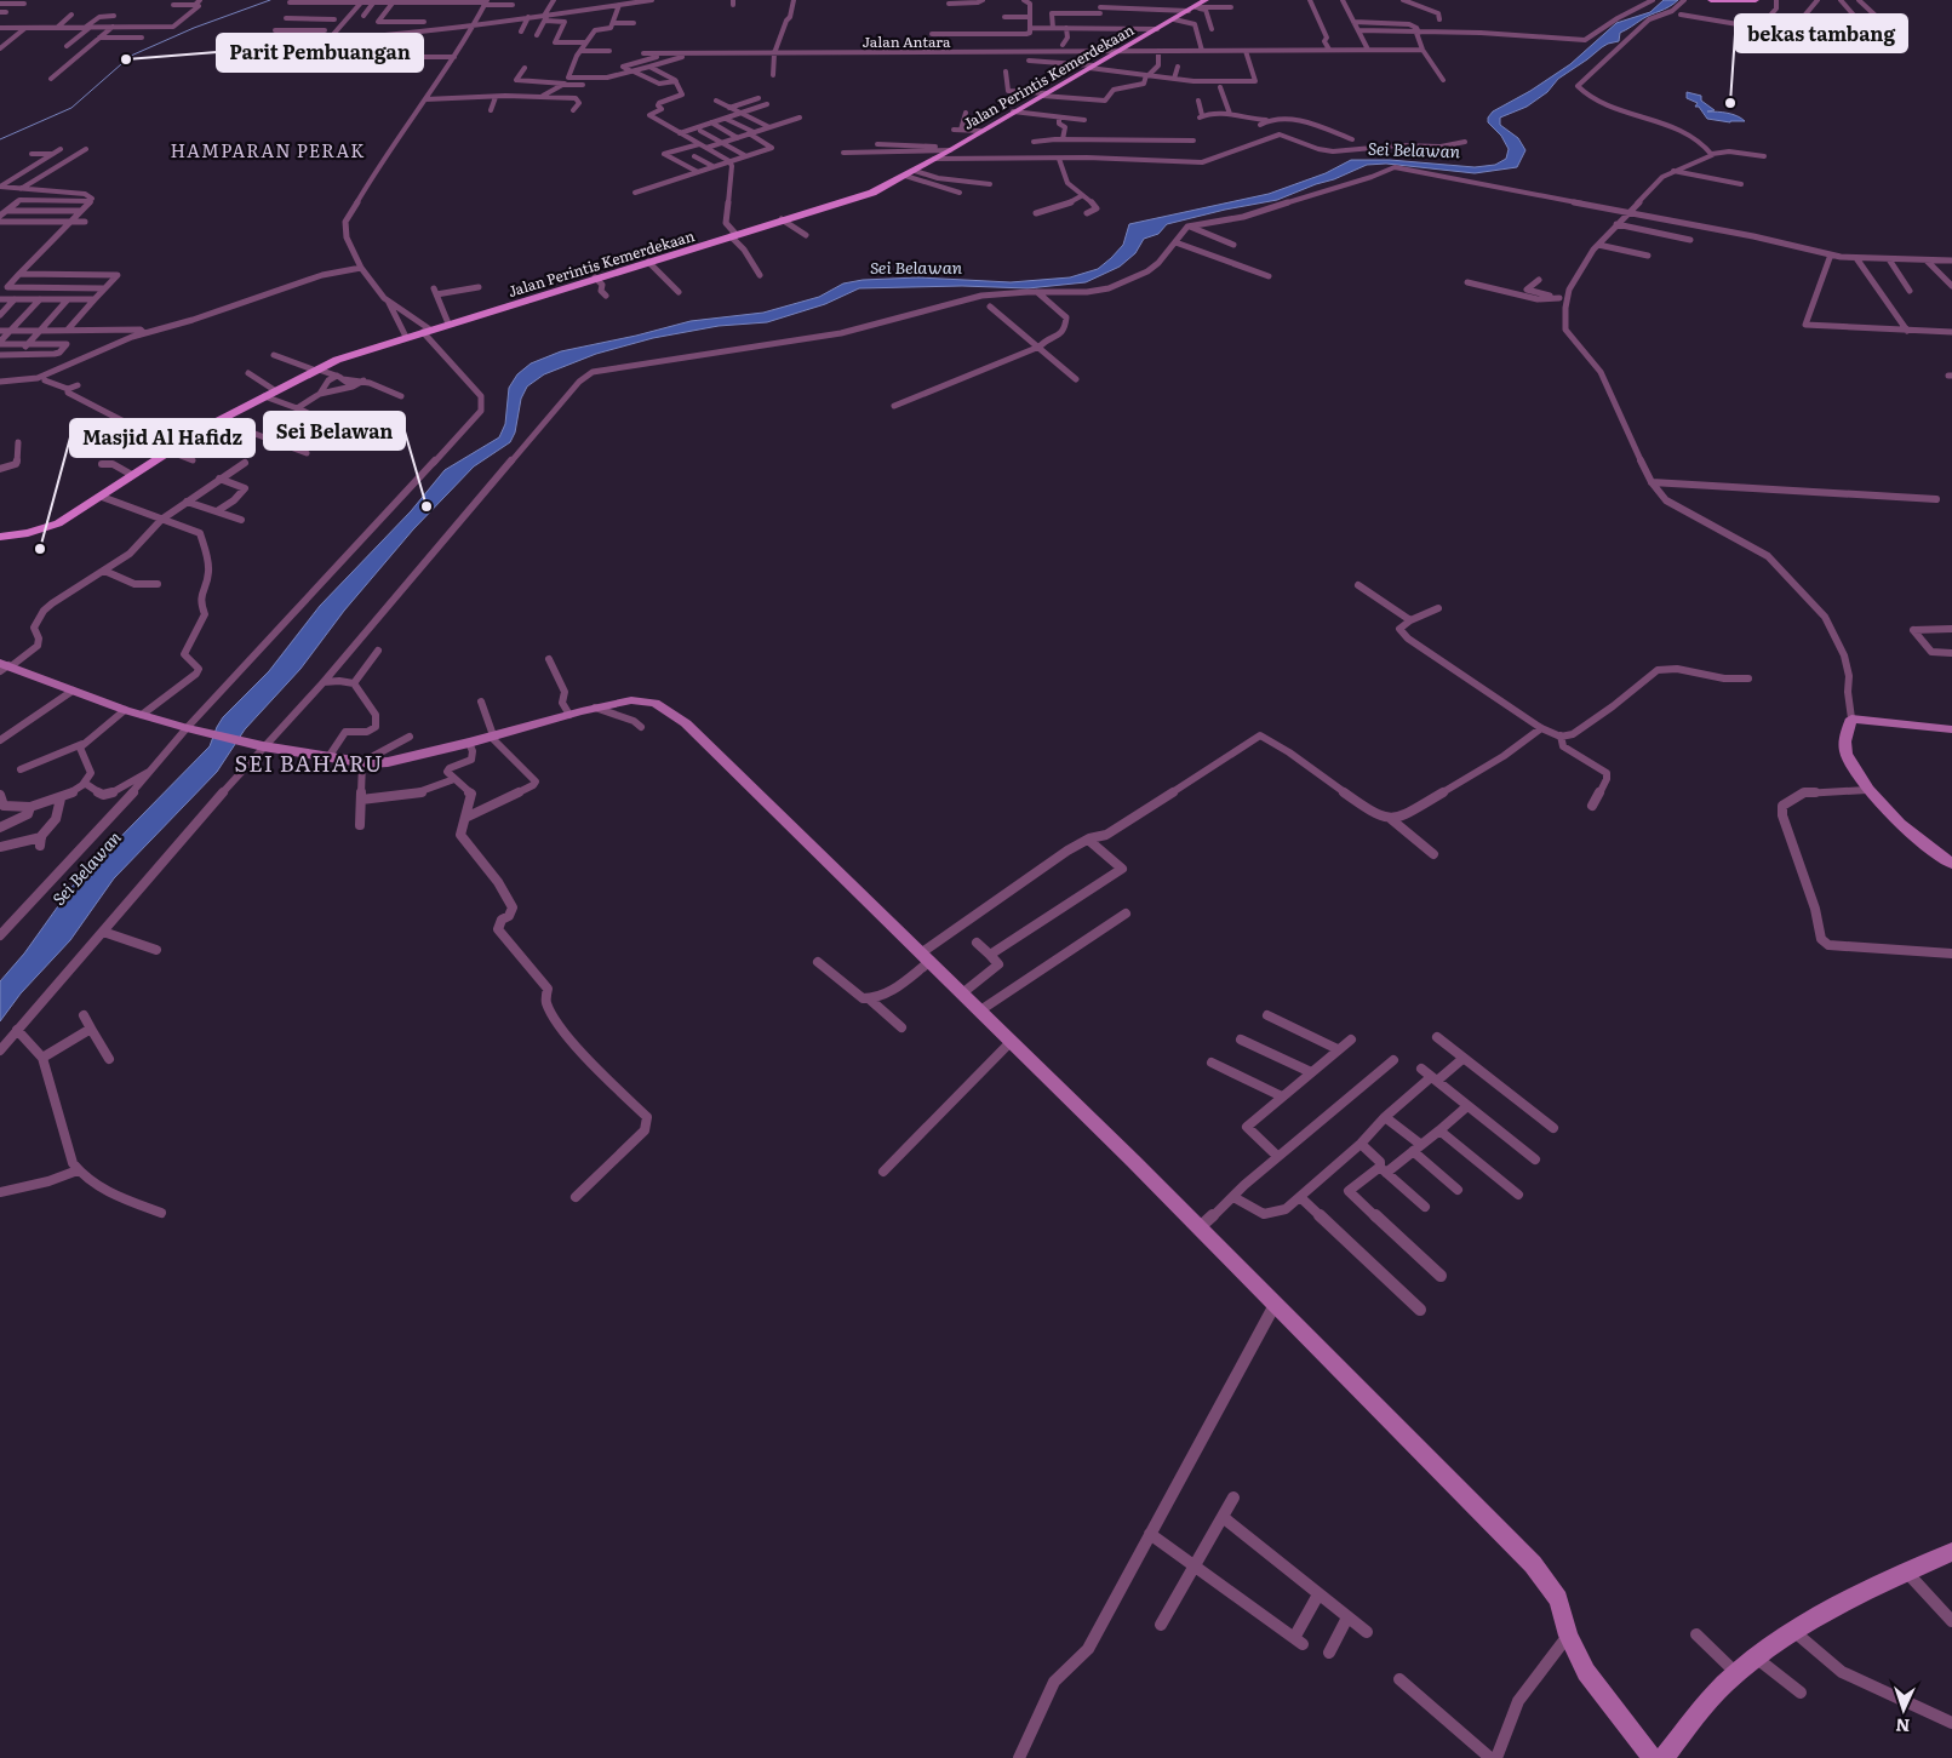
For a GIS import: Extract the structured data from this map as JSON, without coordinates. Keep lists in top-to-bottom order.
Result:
{
  "streets": {
    "main road": ["Jalan Perintis Kemerdekaan"],
    "street": ["Jalan Antara"]
  },
  "crossings": [
    ["Jalan Antara", "Jalan Perintis Kemerdekaan"]
  ],
  "districts": ["HAMPARAN PERAK", "SEI BAHARU"],
  "water": ["Sei Belawan"],
  "places": [
    "Parit Pembuangan",
    "bekas tambang",
    "Sei Belawan",
    "Masjid Al Hafidz"
  ],
  "north": "bottom"
}
